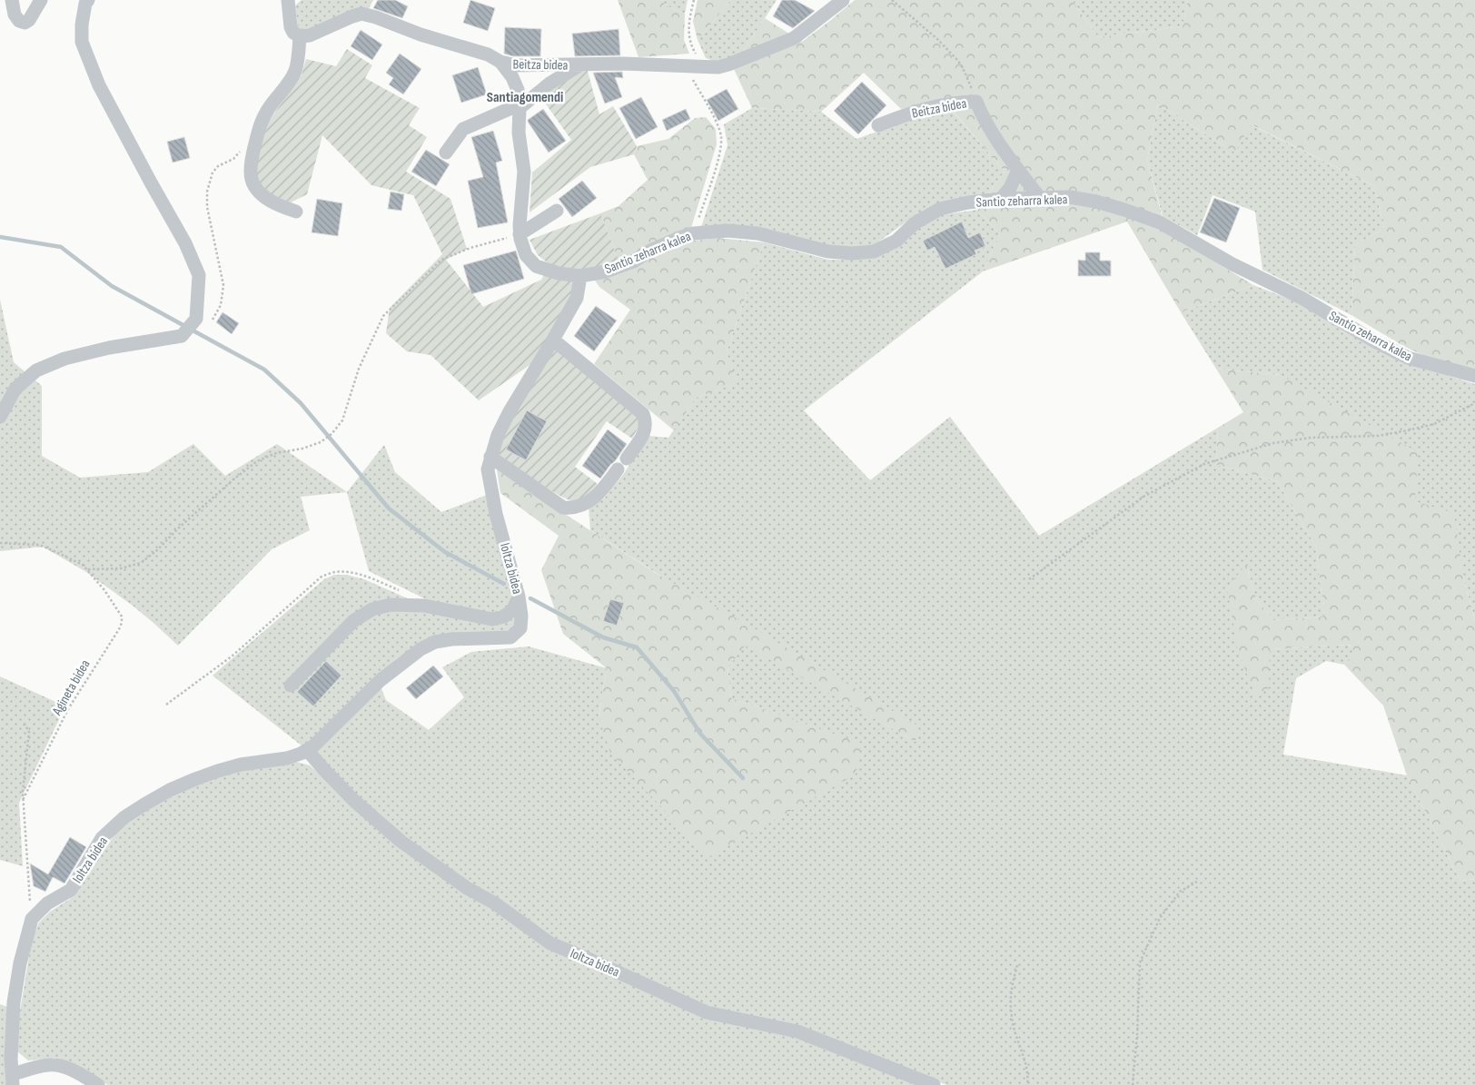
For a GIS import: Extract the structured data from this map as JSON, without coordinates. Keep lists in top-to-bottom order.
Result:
{
  "streets": {
    "street": ["Beitza bidea", "Santio zeharra kalea", "Ioltza bidea"],
    "path": ["Agineta bidea"]
  },
  "crossings": [
    ["Beitza bidea", "Santio zeharra kalea"],
    ["Santio zeharra kalea", "Ioltza bidea"]
  ],
  "districts": ["Santiagomendi"]
}
